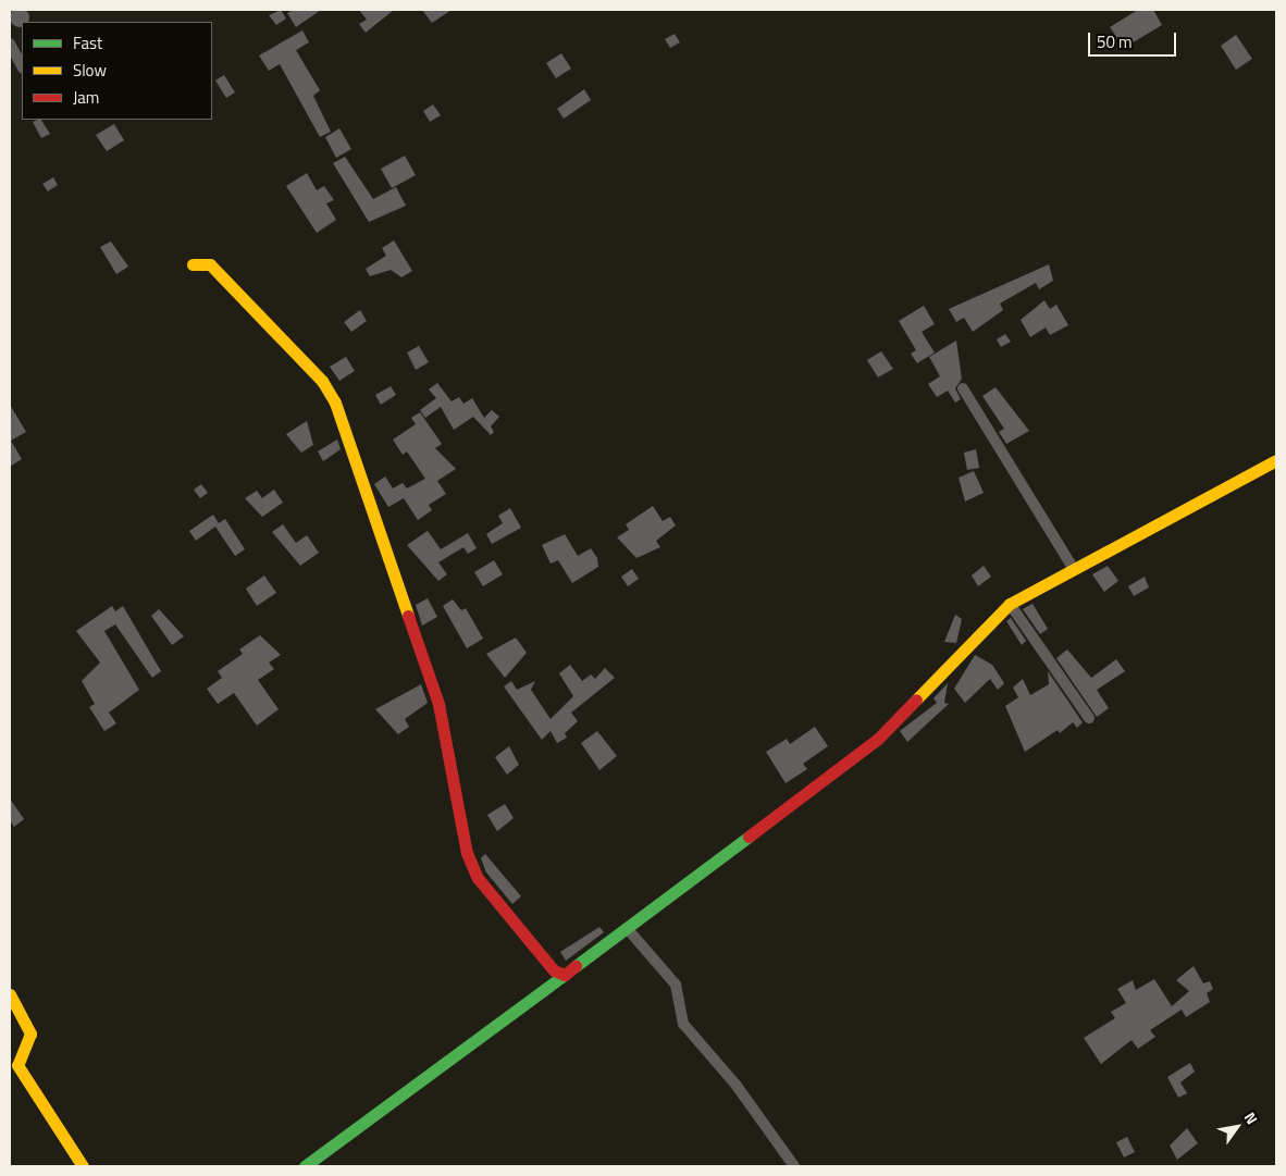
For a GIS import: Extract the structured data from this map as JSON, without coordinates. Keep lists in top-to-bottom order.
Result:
{
  "legend": ["Fast", "Slow", "Jam"],
  "scale_bar": "50 m",
  "north": "top right"
}
